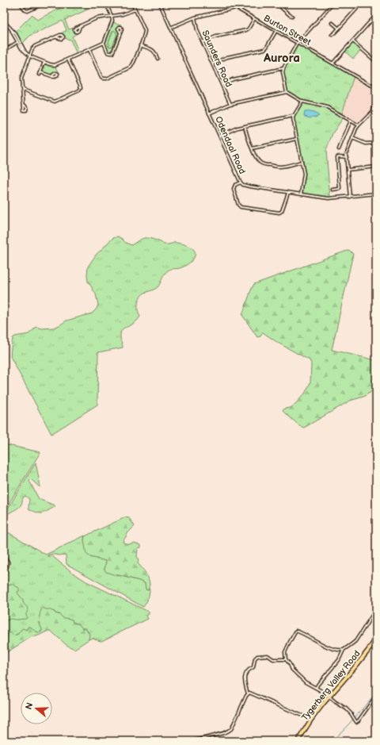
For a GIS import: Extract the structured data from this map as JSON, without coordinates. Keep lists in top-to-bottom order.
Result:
{
  "streets": {
    "main road": ["Tygerberg Valley Road"],
    "street": ["Burton Street", "Saunders Road", "Odendaal Road"]
  },
  "districts": ["Aurora"],
  "north": "left"
}
